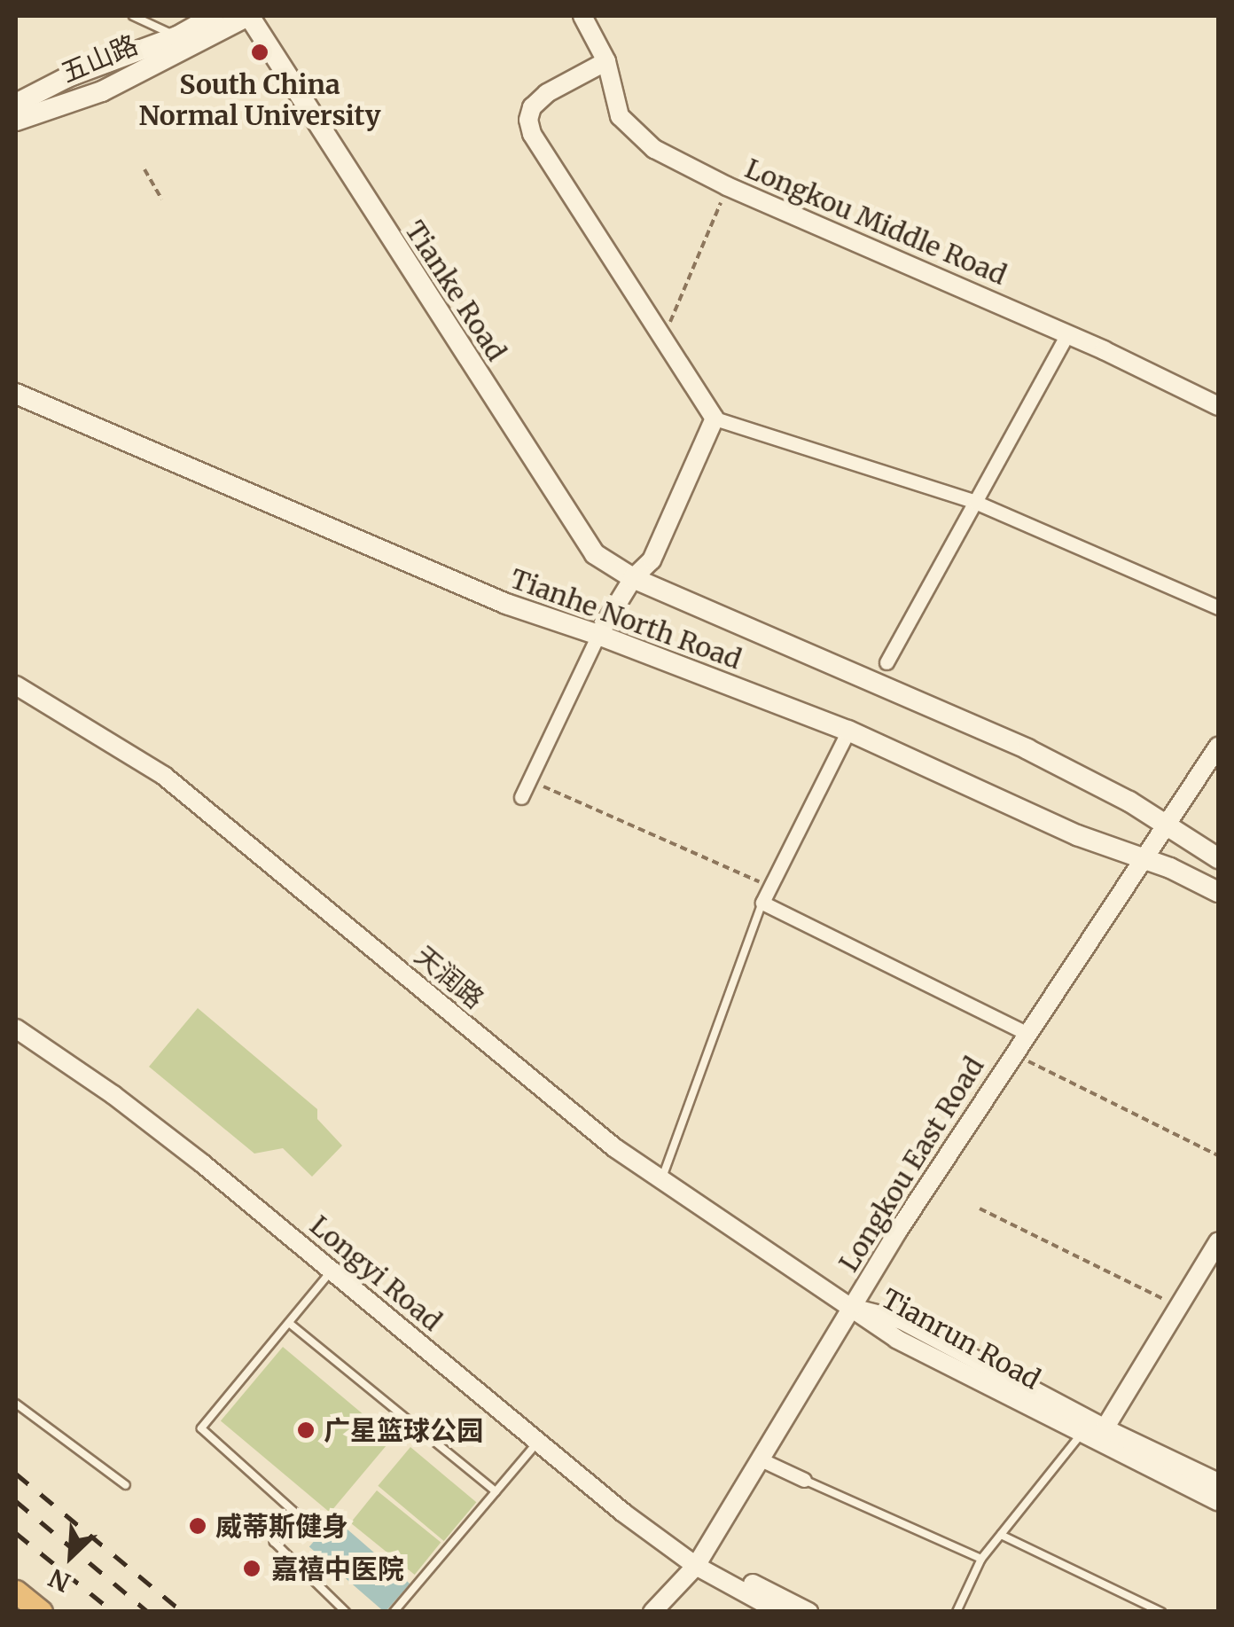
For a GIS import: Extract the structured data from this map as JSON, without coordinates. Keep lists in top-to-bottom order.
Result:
{
  "streets": {
    "main road": ["五山路", "Tianke Road", "Tianhe North Road"],
    "street": [
      "Longkou Middle Road",
      "天润路",
      "Longkou East Road",
      "Longyi Road",
      "Tianrun Road"
    ]
  },
  "crossings": [
    ["五山路", "Tianke Road"],
    ["Tianke Road", "Tianhe North Road"],
    ["Tianhe North Road", "Longkou East Road"],
    ["天润路", "Longkou East Road"],
    ["天润路", "Tianrun Road"],
    ["Longkou East Road", "Longyi Road"],
    ["Longkou East Road", "Tianrun Road"]
  ],
  "places": [
    "South China Normal University",
    "广星篮球公园",
    "威蒂斯健身",
    "嘉禧中医院"
  ],
  "north": "bottom left"
}
